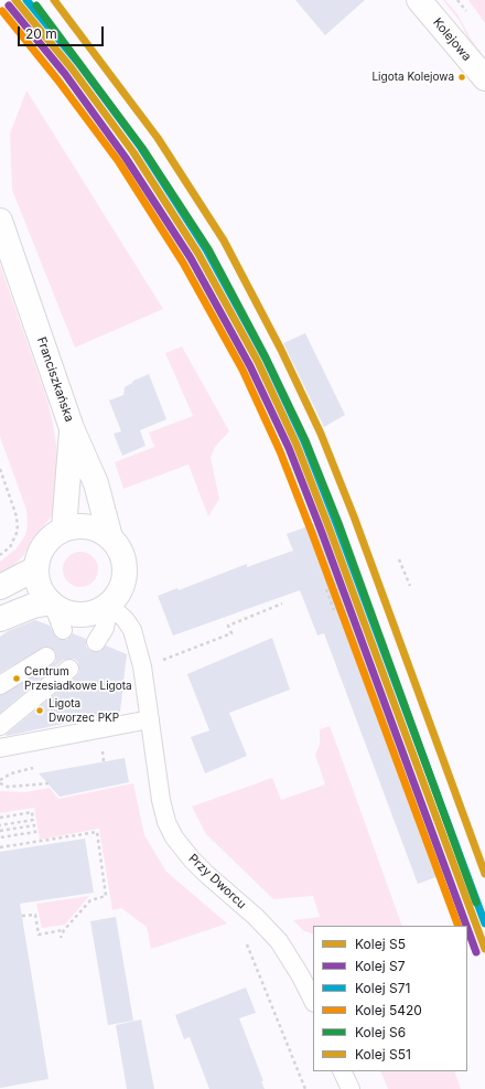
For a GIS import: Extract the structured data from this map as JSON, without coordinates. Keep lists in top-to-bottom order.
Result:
{
  "streets": {
    "street": ["Kolejowa", "Franciszkańska"],
    "lane": ["Przy Dworcu"]
  },
  "crossings": [
    ["Franciszkańska", "Przy Dworcu"]
  ],
  "places": ["Ligota Kolejowa", "Centrum Przesiadkowe Ligota", "Ligota Dworzec PKP"],
  "lines": [
    "rail line S5",
    "rail line S71",
    "rail line S51",
    "rail line S7",
    "rail line S6",
    "rail line 5420"
  ],
  "legend": [
    "Kolej S5",
    "Kolej S7",
    "Kolej S71",
    "Kolej 5420",
    "Kolej S6",
    "Kolej S51"
  ],
  "scale_bar": "20 m"
}
